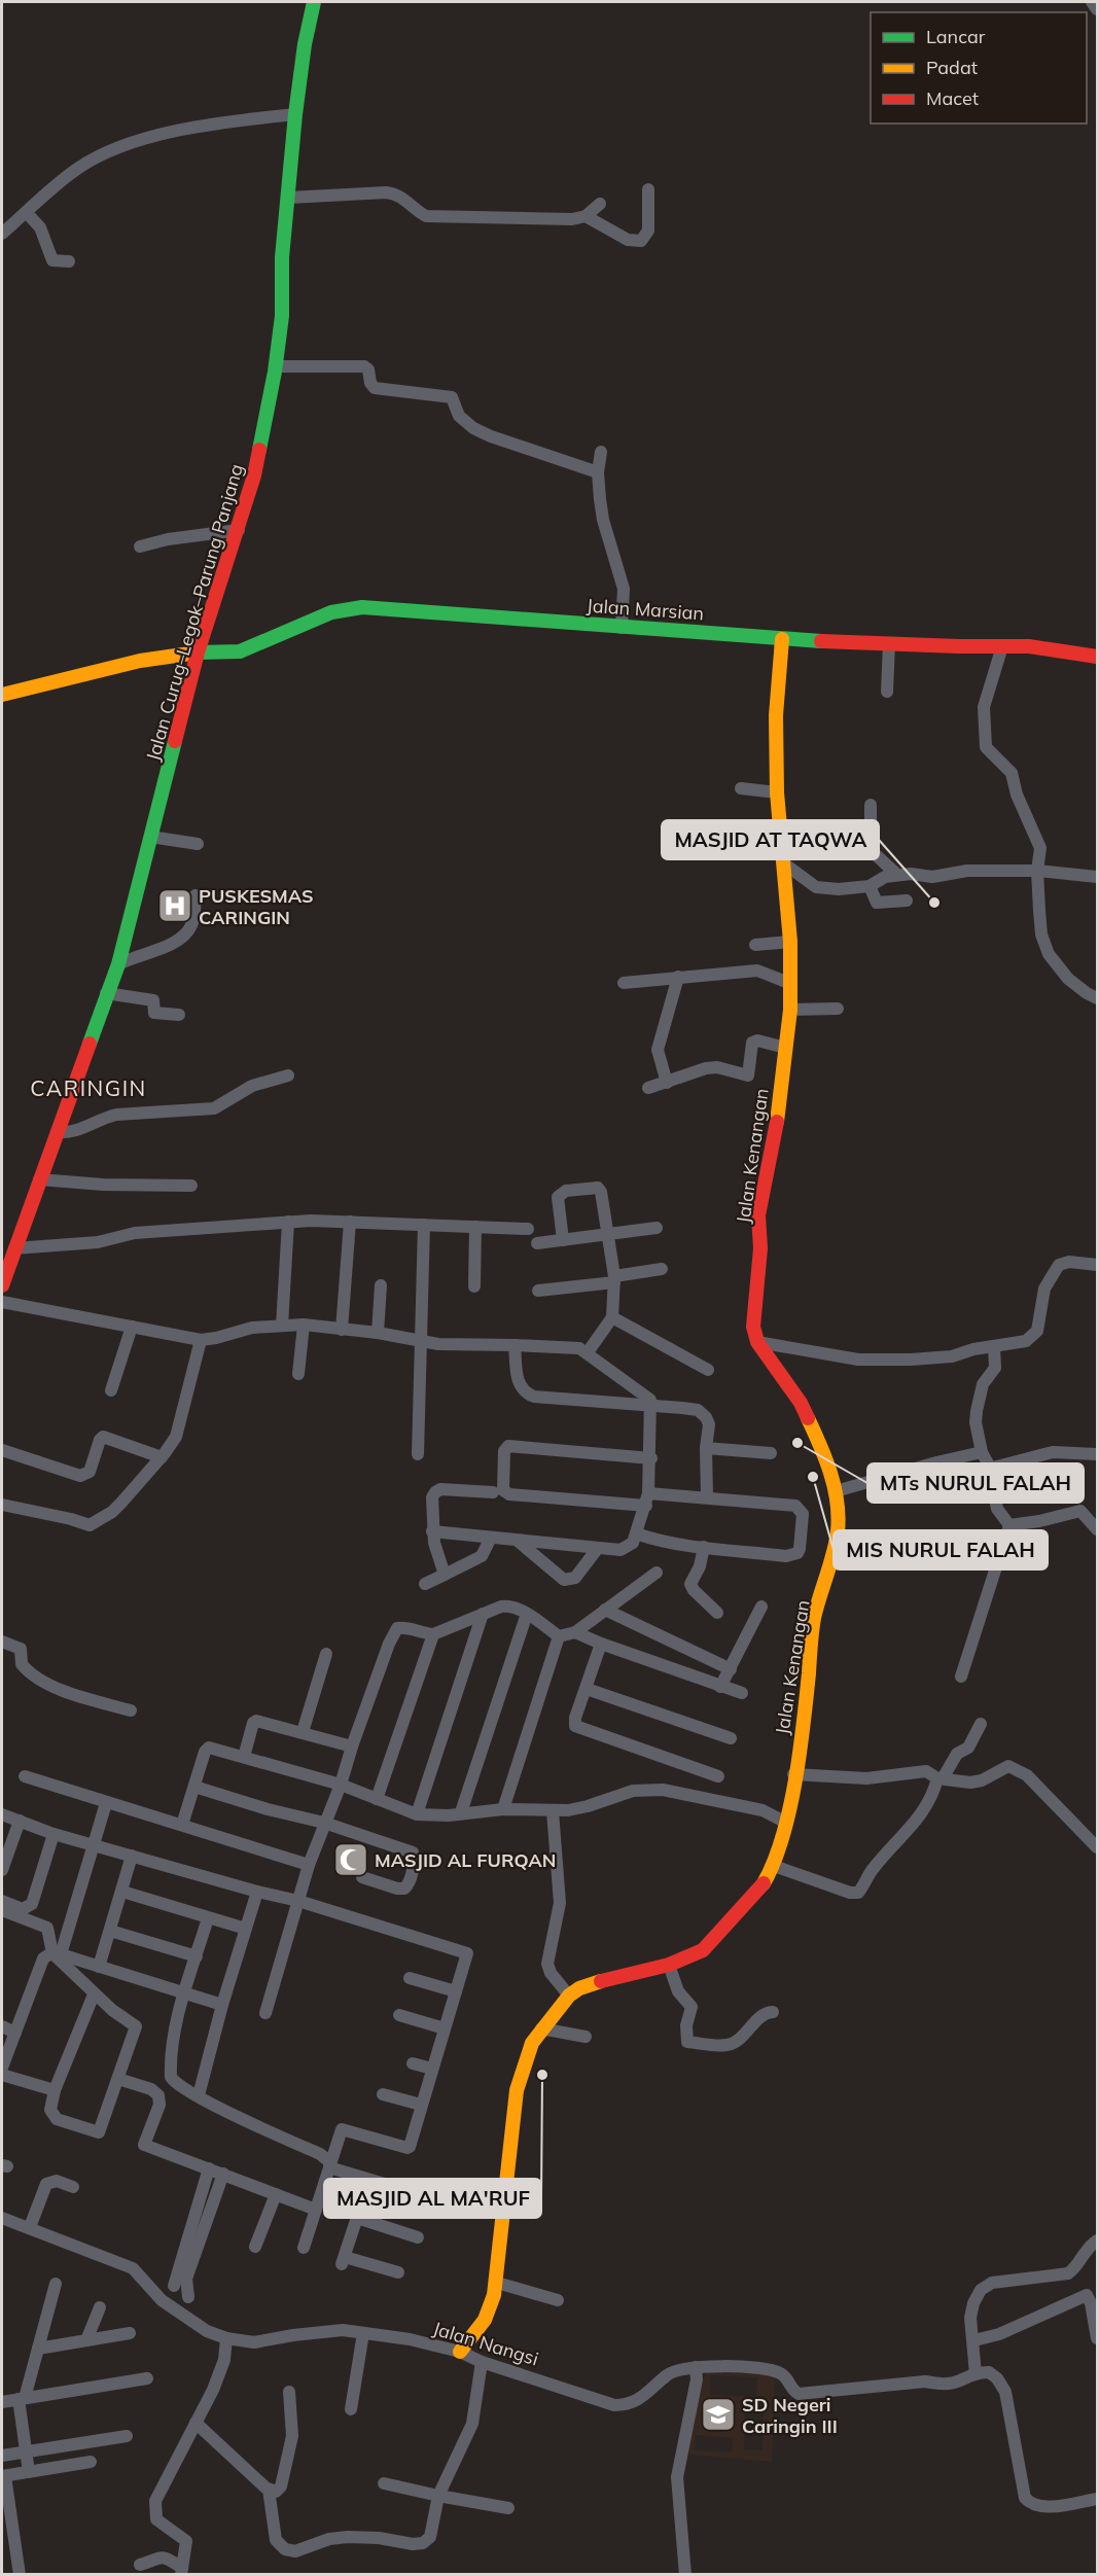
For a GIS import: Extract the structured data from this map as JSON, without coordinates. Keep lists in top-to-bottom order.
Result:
{
  "streets": {
    "street": [
      "Jalan Marsian",
      "Jalan Curug–Legok–Parung Panjang",
      "Jalan Kenangan",
      "Jalan Nangsi"
    ]
  },
  "crossings": [
    ["Jalan Marsian", "Jalan Curug–Legok–Parung Panjang"],
    ["Jalan Marsian", "Jalan Kenangan"],
    ["Jalan Kenangan", "Jalan Nangsi"]
  ],
  "districts": ["CARINGIN"],
  "places": {
    "other": [
      "MASJID AT TAQWA",
      "MTs NURUL FALAH",
      "MIS NURUL FALAH",
      "MASJID AL MA'RUF"
    ],
    "hospital": ["PUSKESMAS CARINGIN"],
    "mosque": ["MASJID AL FURQAN"],
    "school or university": ["SD Negeri Caringin III"]
  },
  "legend": ["Lancar", "Padat", "Macet"]
}
